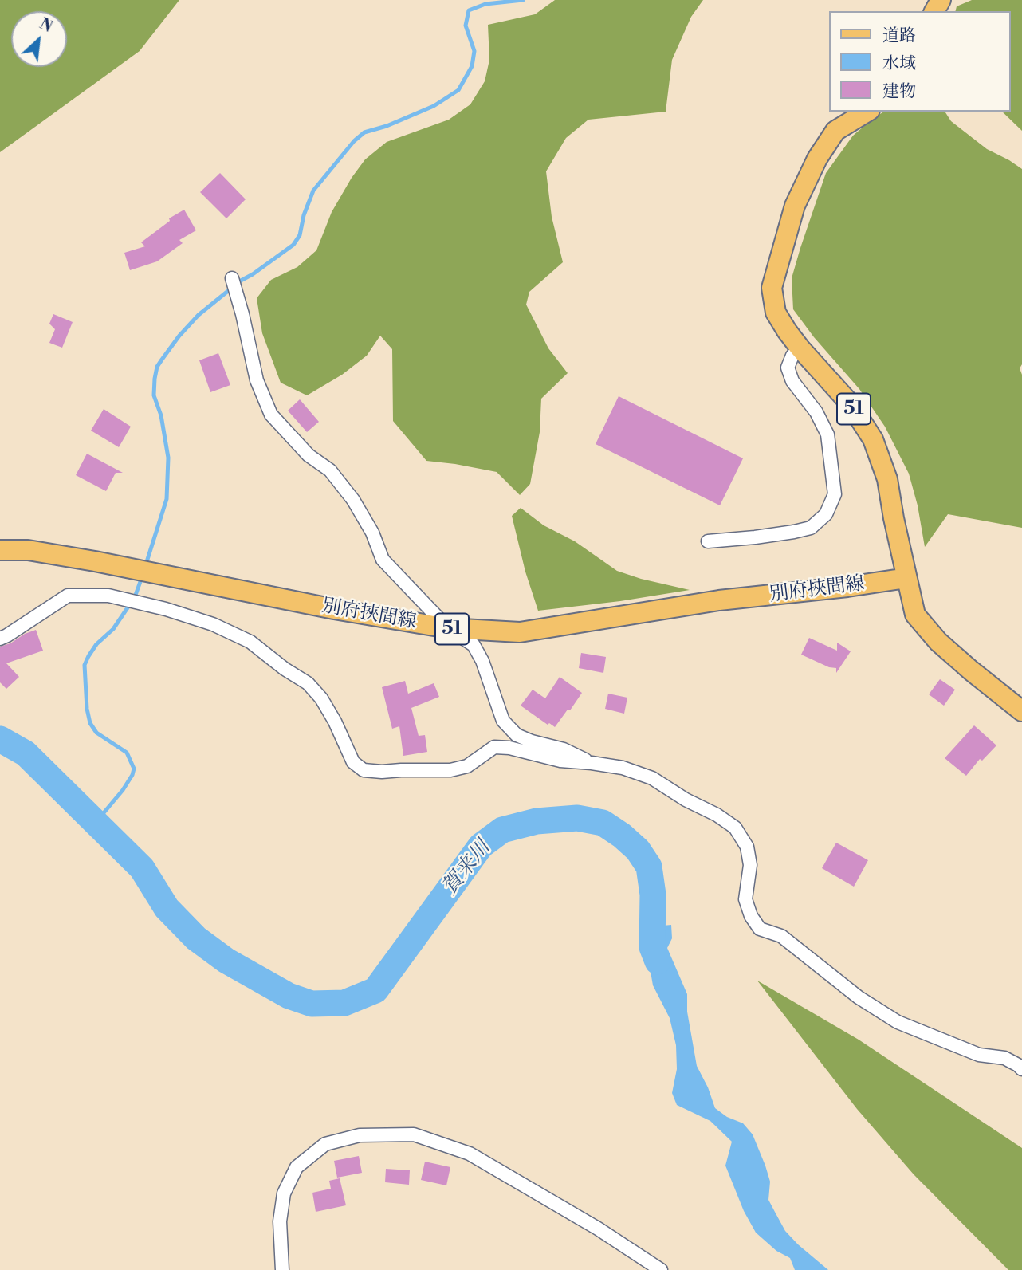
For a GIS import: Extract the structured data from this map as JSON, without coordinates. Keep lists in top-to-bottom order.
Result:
{
  "streets": {
    "main road": ["51", "別府挾間線"]
  },
  "crossings": [
    ["51", "別府挾間線"]
  ],
  "water": ["賀来川"],
  "legend": ["道路", "水域", "建物"],
  "north": "top right"
}
